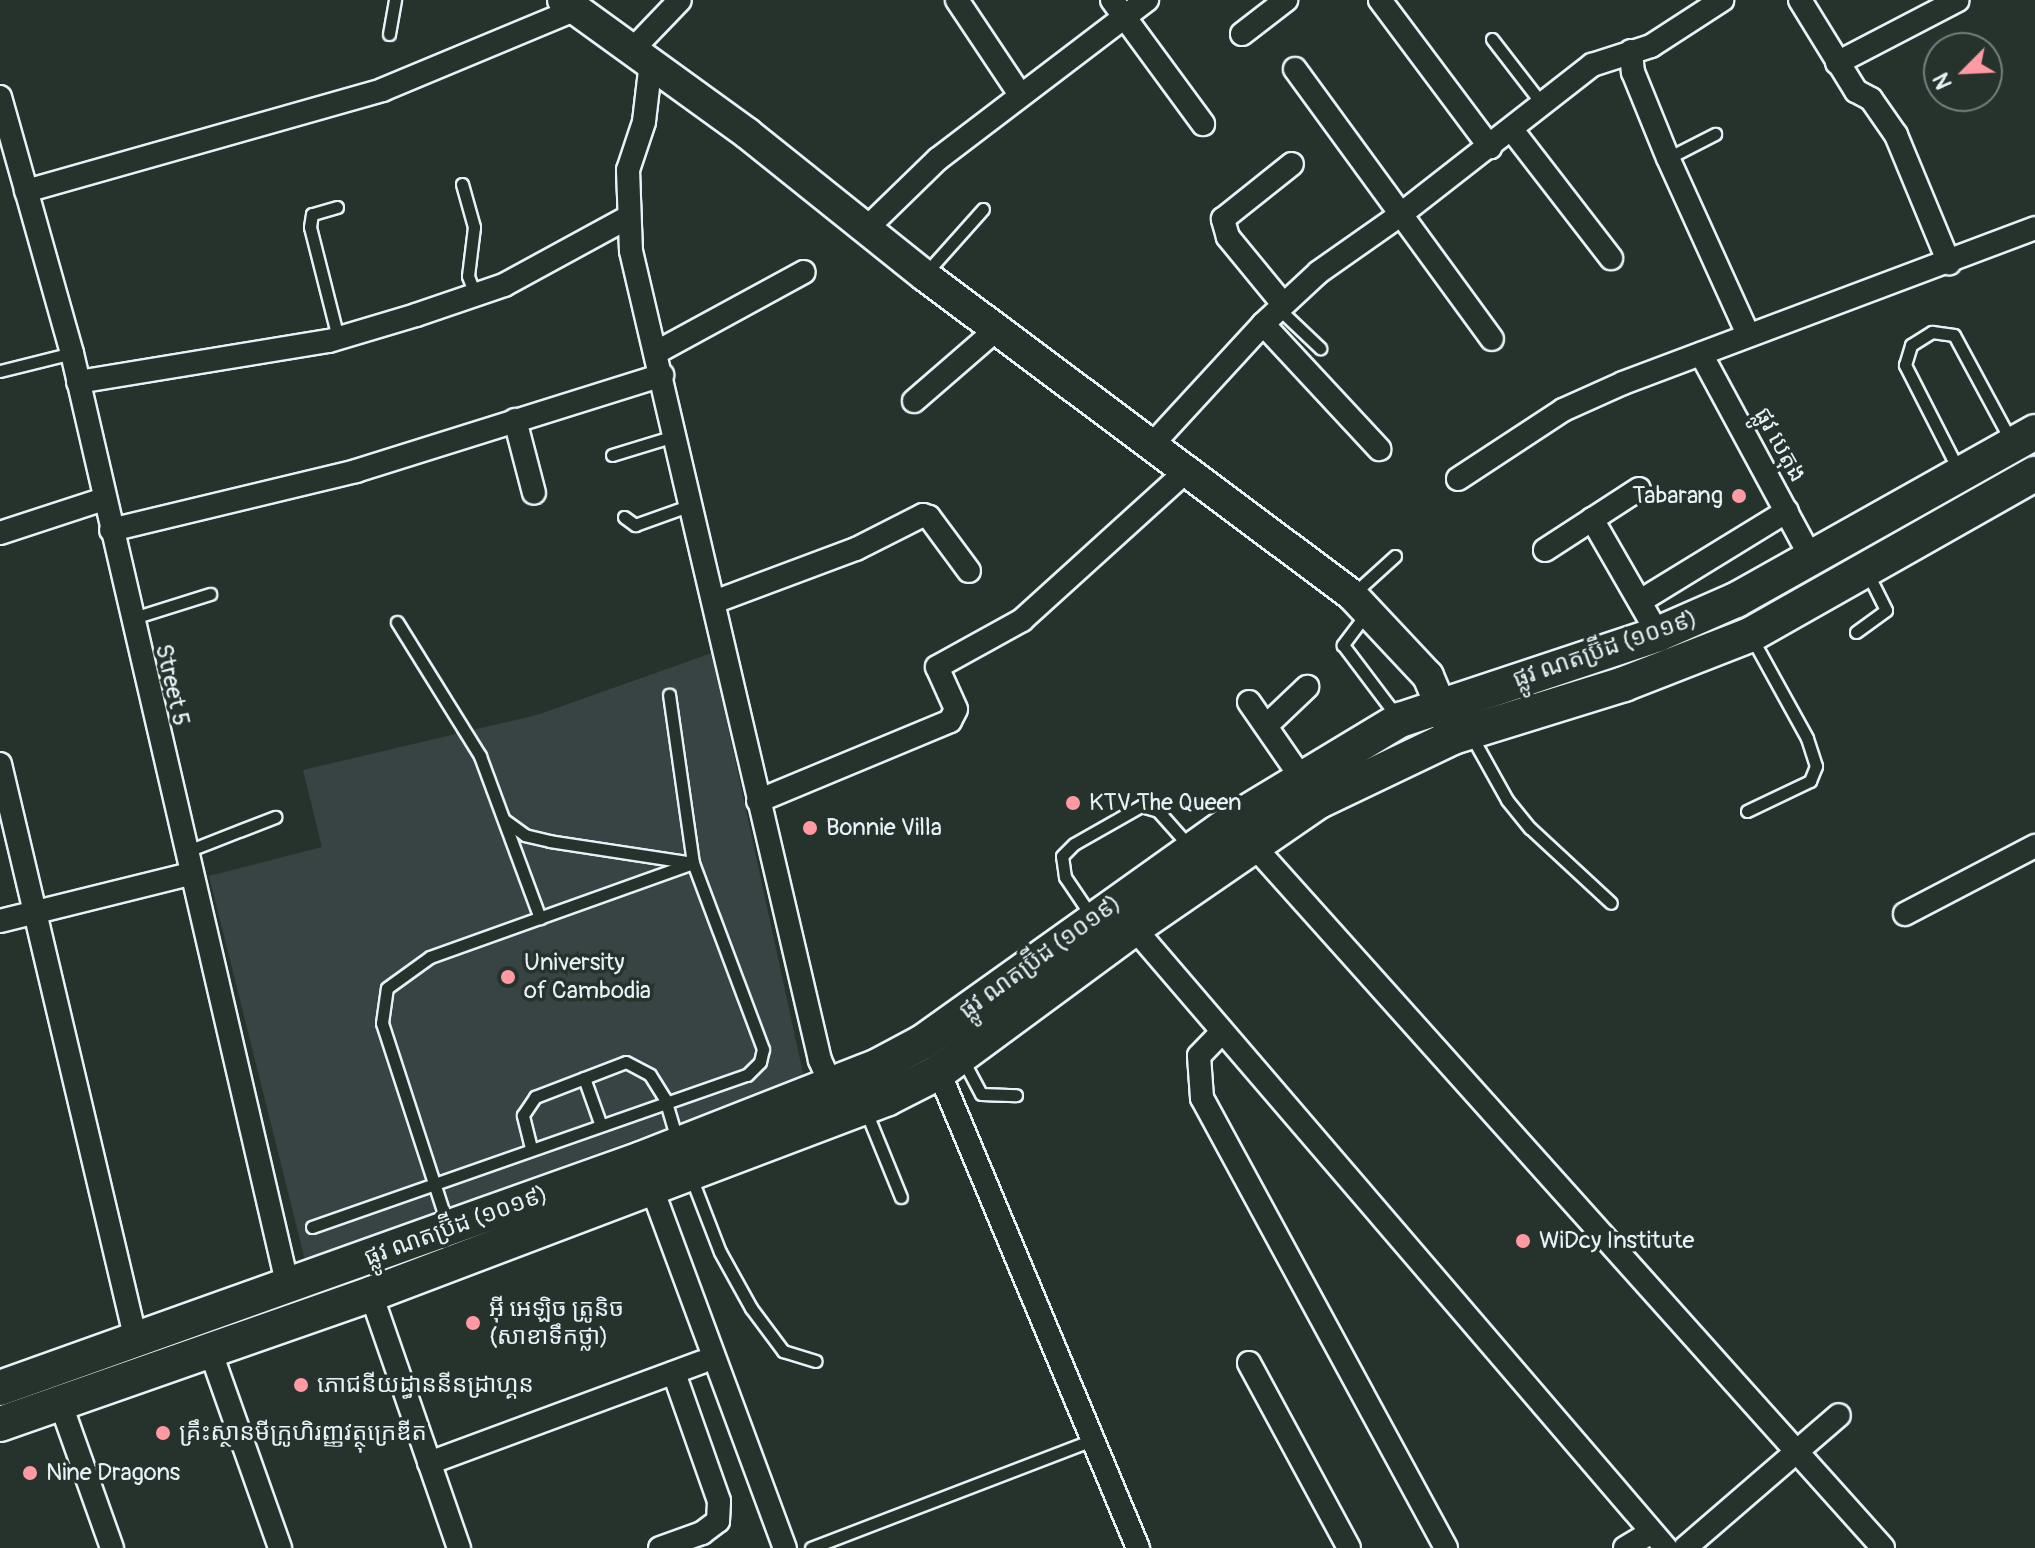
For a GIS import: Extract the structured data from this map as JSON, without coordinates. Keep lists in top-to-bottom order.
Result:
{
  "streets": {
    "main road": ["ផ្លូវ ណតប្រ៊ីដ (១០១៩)"],
    "street": ["ផ្លូវ បេតុង", "Street 5"]
  },
  "crossings": [
    ["ផ្លូវ បេតុង", "ផ្លូវ ណតប្រ៊ីដ (១០១៩)"],
    ["ផ្លូវ ណតប្រ៊ីដ (១០១៩)", "Street 5"]
  ],
  "places": [
    "Tabarang",
    "KTV The Queen",
    "Bonnie Villa",
    "University of Cambodia",
    "WiDcy Institute",
    "អ៊ី អេឡិច ត្រូនិច (សាខាទឹកថ្លា)",
    "ភោជនីយដ្ធាននីនដ្រាហ្គន",
    "គ្រឹះស្ថានមីក្រូហិរញ្ញវត្ថុក្រេឌីត",
    "Nine Dragons"
  ],
  "north": "bottom left"
}
